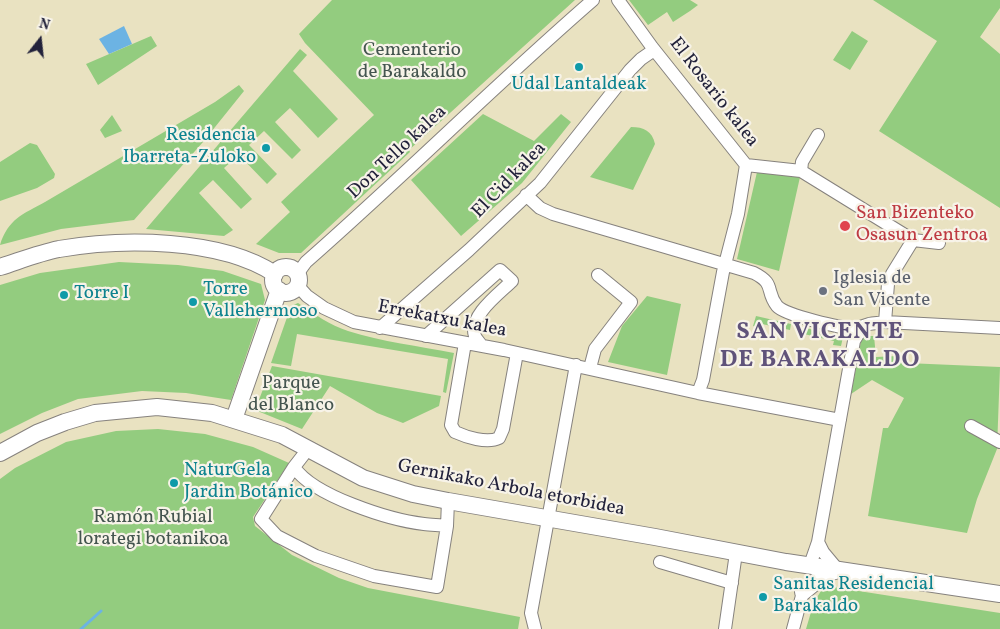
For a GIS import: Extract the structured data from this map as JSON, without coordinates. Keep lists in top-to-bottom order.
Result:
{
  "streets": {
    "street": [
      "El Rosario kalea",
      "Don Tello kalea",
      "El Cid kalea",
      "Errekatxu kalea",
      "Gernikako Arbola etorbidea"
    ]
  },
  "crossings": [
    ["El Rosario kalea", "El Cid kalea"],
    ["Don Tello kalea", "Errekatxu kalea"],
    ["El Cid kalea", "Errekatxu kalea"]
  ],
  "districts": ["SAN VICENTE DE BARAKALDO"],
  "parks": ["Cementerio de Barakaldo", "Parque del Blanco", "Ramón Rubial lorategi botanikoa"],
  "places": [
    "Udal Lantaldeak",
    "Residencia Ibarreta-Zuloko",
    "San Bizenteko Osasun Zentroa",
    "Iglesia de San Vicente",
    "Torre I",
    "Torre Vallehermoso",
    "NaturGela Jardin Botánico",
    "Sanitas Residencial Barakaldo"
  ],
  "north": "top"
}
